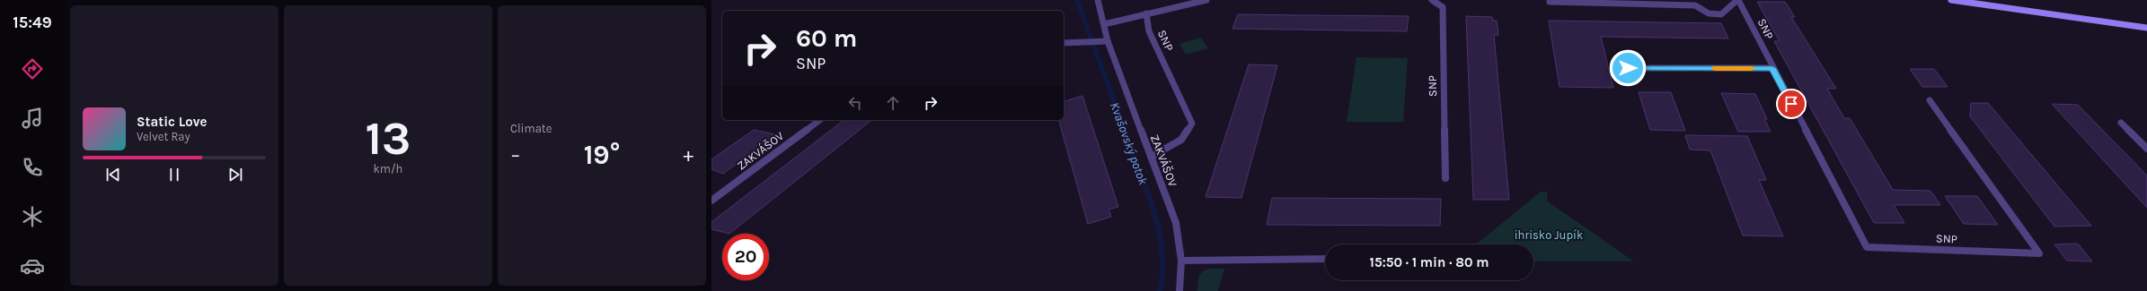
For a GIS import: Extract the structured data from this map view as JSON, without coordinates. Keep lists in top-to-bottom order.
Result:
{
  "streets": {
    "street": ["SNP", "ZAKVÁŠOV"]
  },
  "crossings": [
    ["SNP", "ZAKVÁŠOV"]
  ],
  "water": ["Kvašovský potok"],
  "parks": ["ihrisko Jupík"],
  "page": {
    "tabs": "15:49",
    "tile": [
      ["13", "km/h"],
      "Climate"
    ],
    "turn": ["60 m", "SNP"],
    "song": ["Static Love", "Velvet Ray"],
    "heat": ["−", "19°", "+"],
    "limit": "20",
    "trip": "15:50 · 1 min · 80 m"
  }
}
